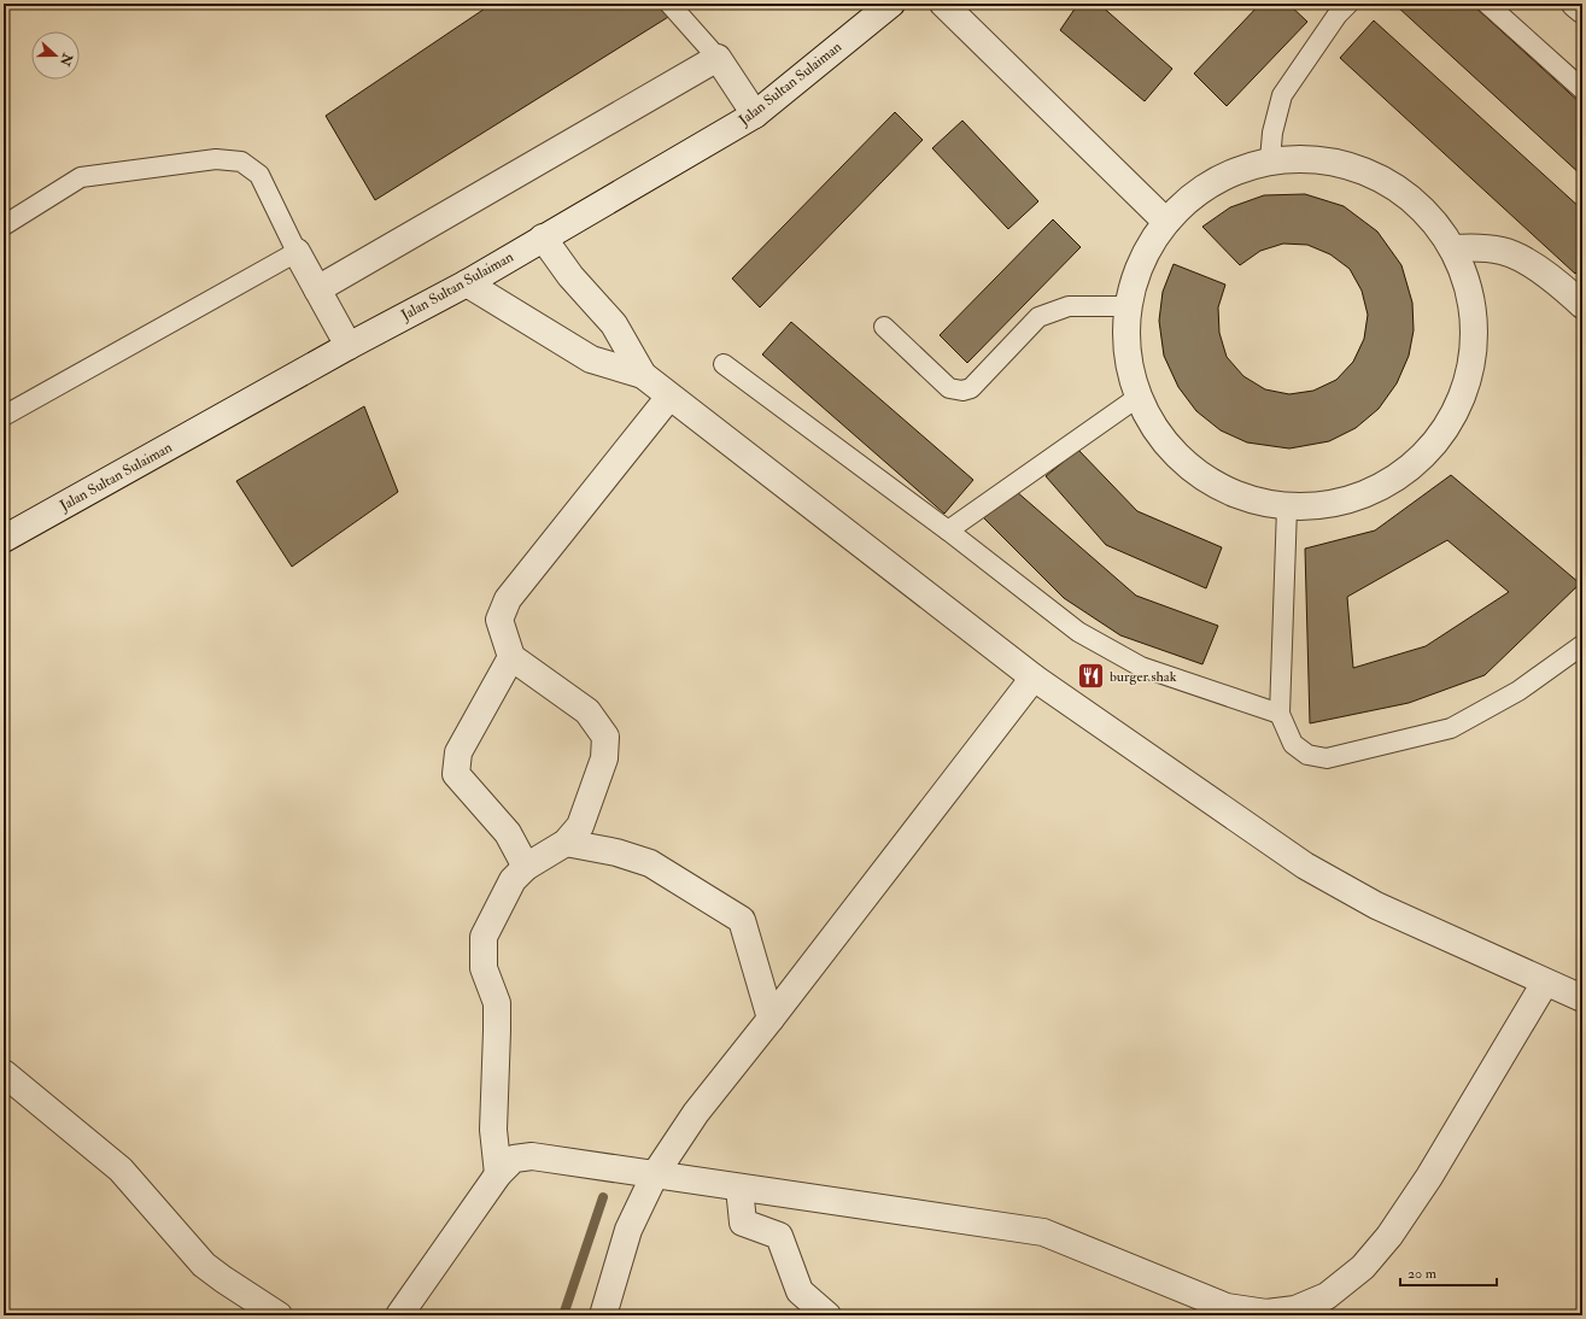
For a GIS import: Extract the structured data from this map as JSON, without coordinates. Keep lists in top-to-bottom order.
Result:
{
  "streets": {
    "street": ["Jalan Sultan Sulaiman"]
  },
  "places": {
    "restaurant": ["burger shak"]
  },
  "scale_bar": "20 m",
  "north": "right"
}
